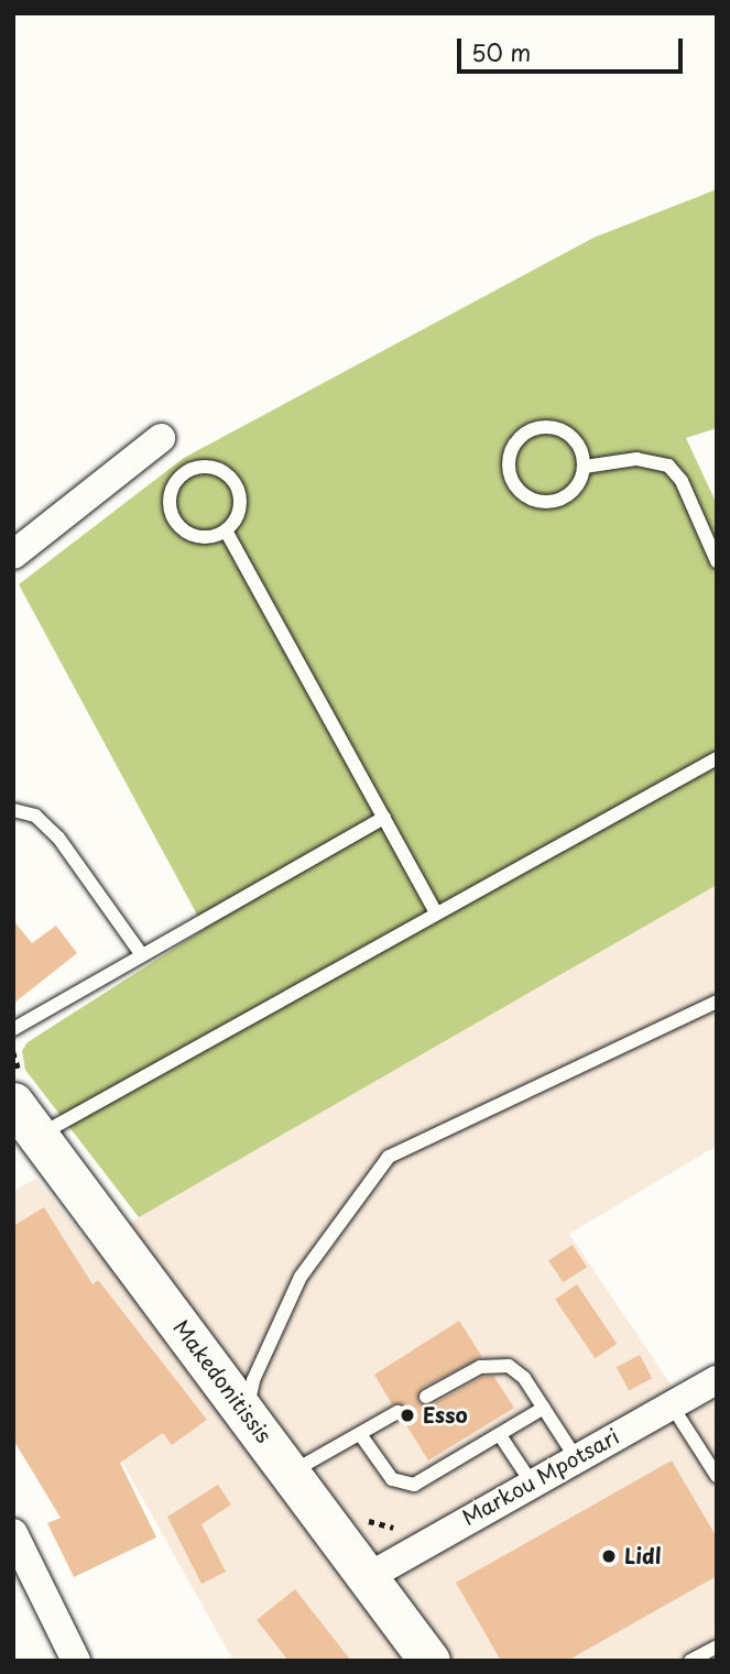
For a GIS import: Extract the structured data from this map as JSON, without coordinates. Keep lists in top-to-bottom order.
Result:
{
  "streets": {
    "main road": ["Makedonitissis"],
    "street": ["Markou Mpotsari"]
  },
  "crossings": [
    ["Makedonitissis", "Markou Mpotsari"]
  ],
  "places": ["Esso", "Lidl"],
  "scale_bar": "50 m"
}
